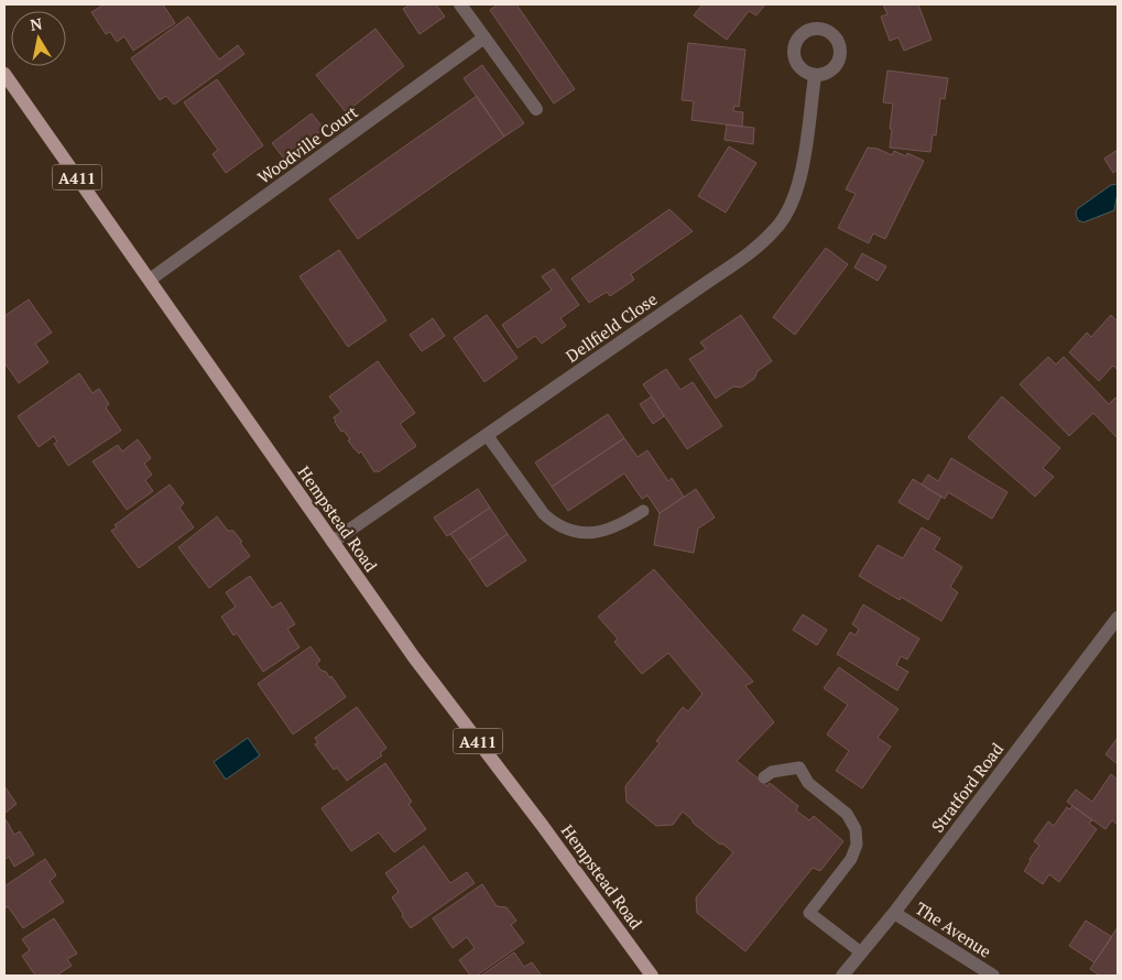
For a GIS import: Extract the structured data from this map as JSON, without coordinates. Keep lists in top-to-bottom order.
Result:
{
  "streets": {
    "main road": ["A411", "Hempstead Road"],
    "street": [
      "Woodville Court",
      "Dellfield Close",
      "Stratford Road",
      "The Avenue"
    ]
  },
  "crossings": [
    ["Woodville Court", "Hempstead Road"],
    ["Dellfield Close", "Hempstead Road"],
    ["Stratford Road", "The Avenue"]
  ],
  "north": "top"
}
